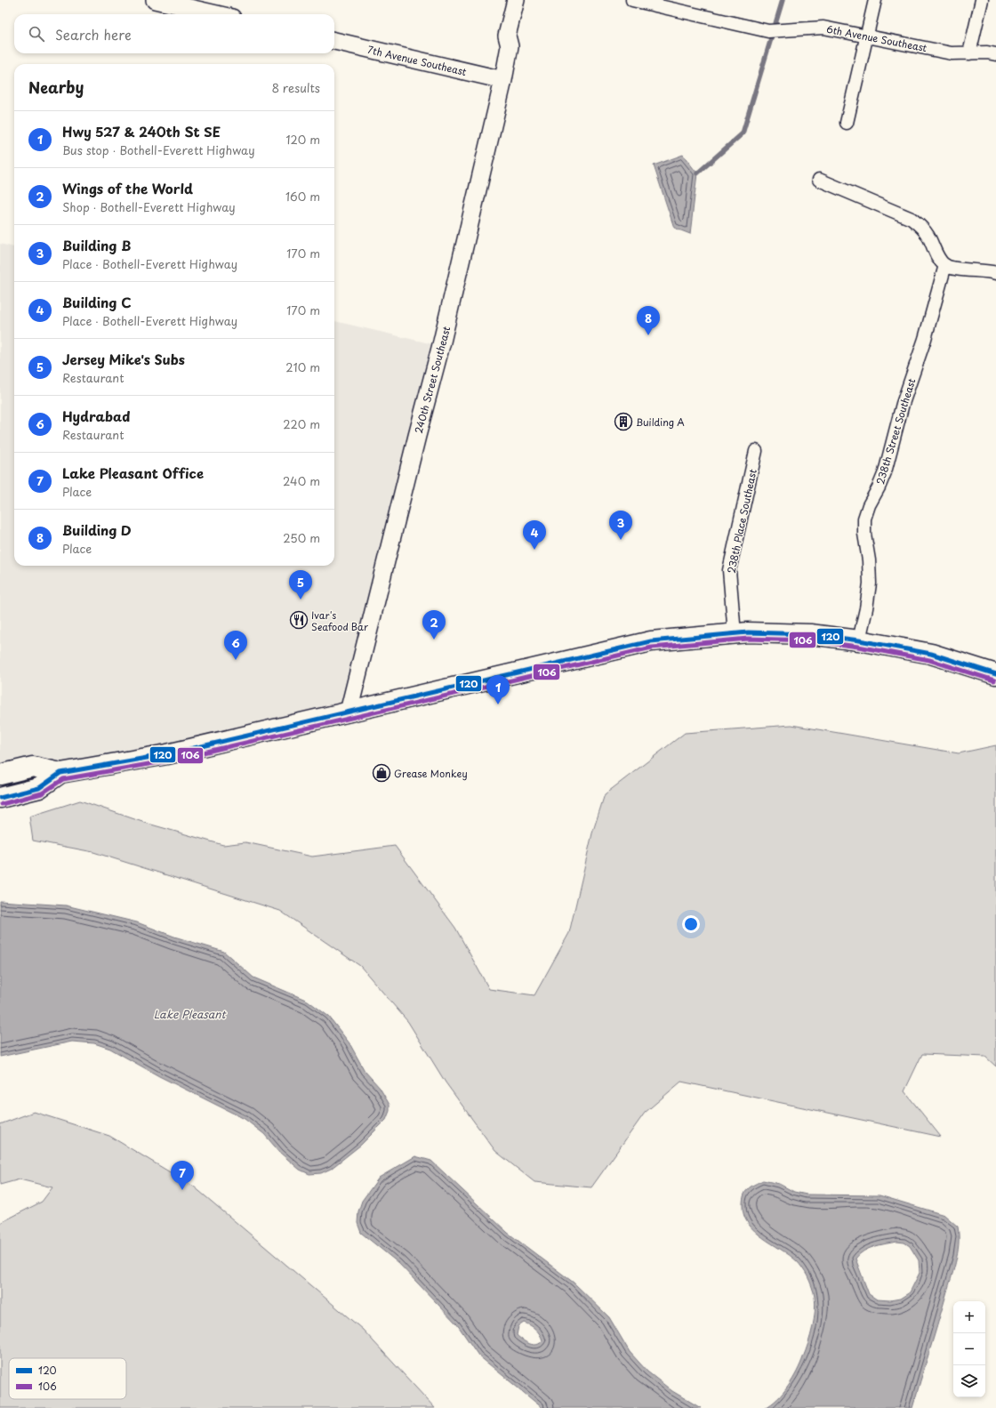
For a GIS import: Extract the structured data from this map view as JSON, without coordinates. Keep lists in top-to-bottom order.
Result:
{
  "streets": {
    "street": [
      "6th Avenue Southeast",
      "7th Avenue Southeast",
      "240th Street Southeast",
      "238th Street Southeast",
      "238th Place Southeast"
    ]
  },
  "crossings": [
    ["7th Avenue Southeast", "240th Street Southeast"]
  ],
  "water": ["Lake Pleasant"],
  "places": {
    "building": ["Building A"],
    "restaurant": ["Ivar's Seafood Bar"],
    "shop": ["Grease Monkey"]
  },
  "lines": ["transit line 120", "transit line 106"],
  "legend": ["120", "106"],
  "page": {
    "search": "Search here",
    "heading": ["Nearby", "8 results"],
    "list": [
      {
        "mark": "1",
        "name": "Hwy 527 & 240th St SE",
        "note": "Bus stop · Bothell-Everett Highway",
        "value": "120 m"
      },
      {
        "mark": "2",
        "name": "Wings of the World",
        "note": "Shop · Bothell-Everett Highway",
        "value": "160 m"
      },
      {
        "mark": "3",
        "name": "Building B",
        "note": "Place · Bothell-Everett Highway",
        "value": "170 m"
      },
      {
        "mark": "4",
        "name": "Building C",
        "note": "Place · Bothell-Everett Highway",
        "value": "170 m"
      },
      {
        "mark": "5",
        "name": "Jersey Mike's Subs",
        "note": "Restaurant",
        "value": "210 m"
      },
      {
        "mark": "6",
        "name": "Hydrabad",
        "note": "Restaurant",
        "value": "220 m"
      },
      {
        "mark": "7",
        "name": "Lake Pleasant Office",
        "note": "Place",
        "value": "240 m"
      },
      {
        "mark": "8",
        "name": "Building D",
        "note": "Place",
        "value": "250 m"
      }
    ],
    "pins": [
      "8",
      "3",
      "4",
      "5",
      "2",
      "6",
      "1",
      "7"
    ],
    "map_buttons": ["+", "−"]
  }
}
